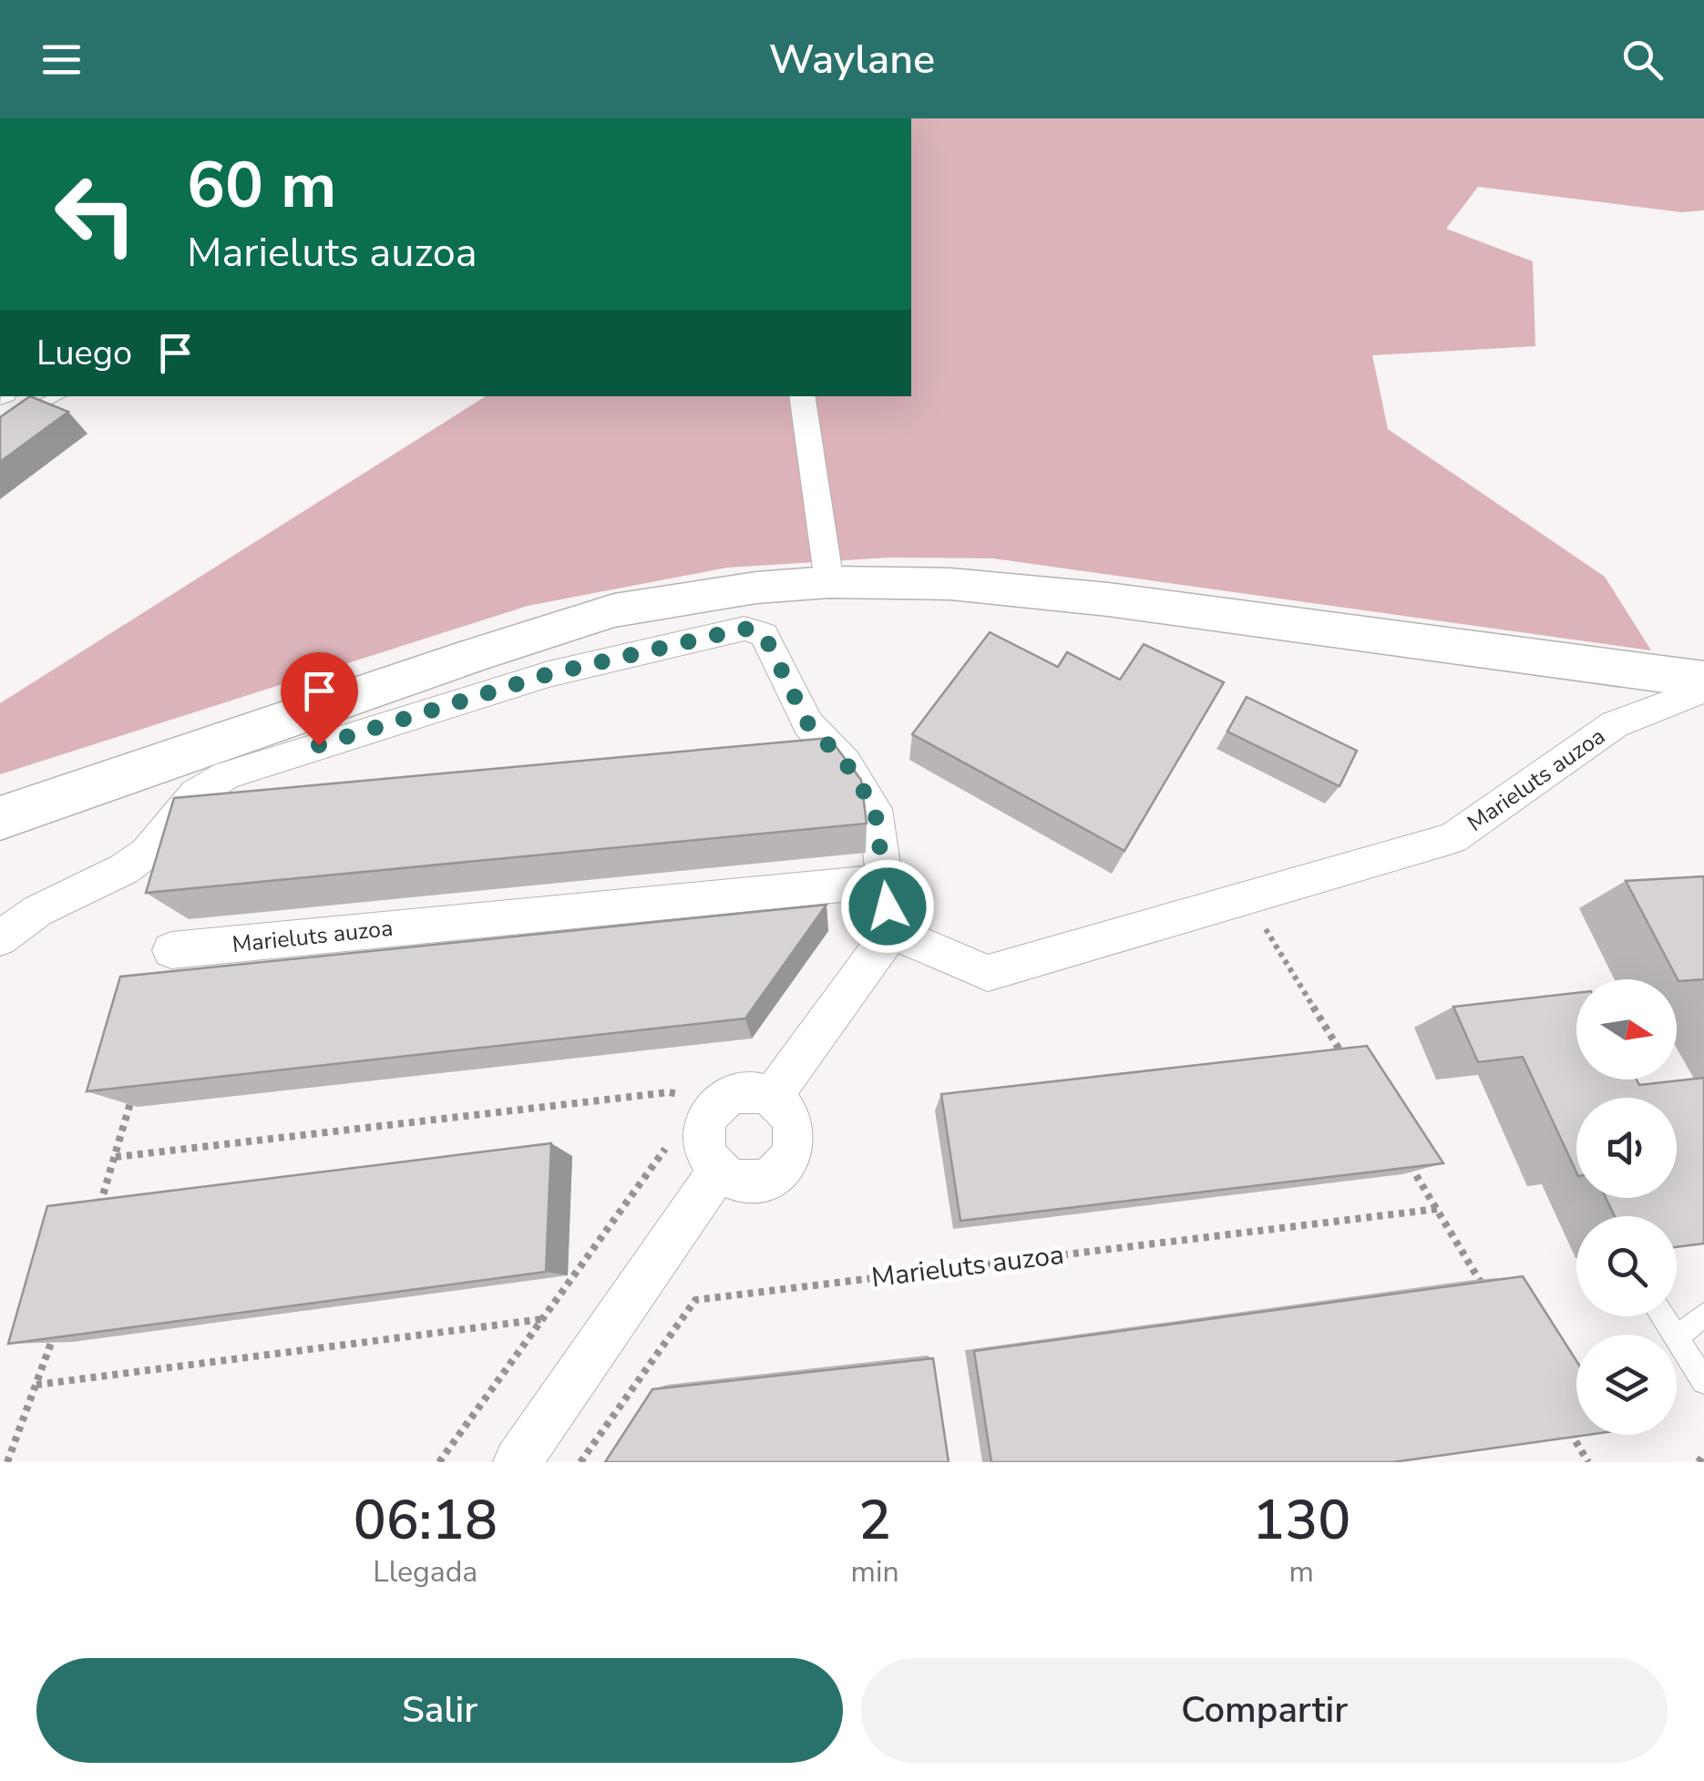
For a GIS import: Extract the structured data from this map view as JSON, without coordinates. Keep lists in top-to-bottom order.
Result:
{
  "streets": {
    "street": ["Marieluts auzoa"]
  },
  "north": "right",
  "page": {
    "header": "Waylane",
    "turn": ["60 m", "Marieluts auzoa"],
    "then": "Luego",
    "eta": [
      "06:18",
      "Llegada",
      "2",
      "min",
      "130",
      "m"
    ],
    "buttons": ["Salir", "Compartir"]
  }
}
